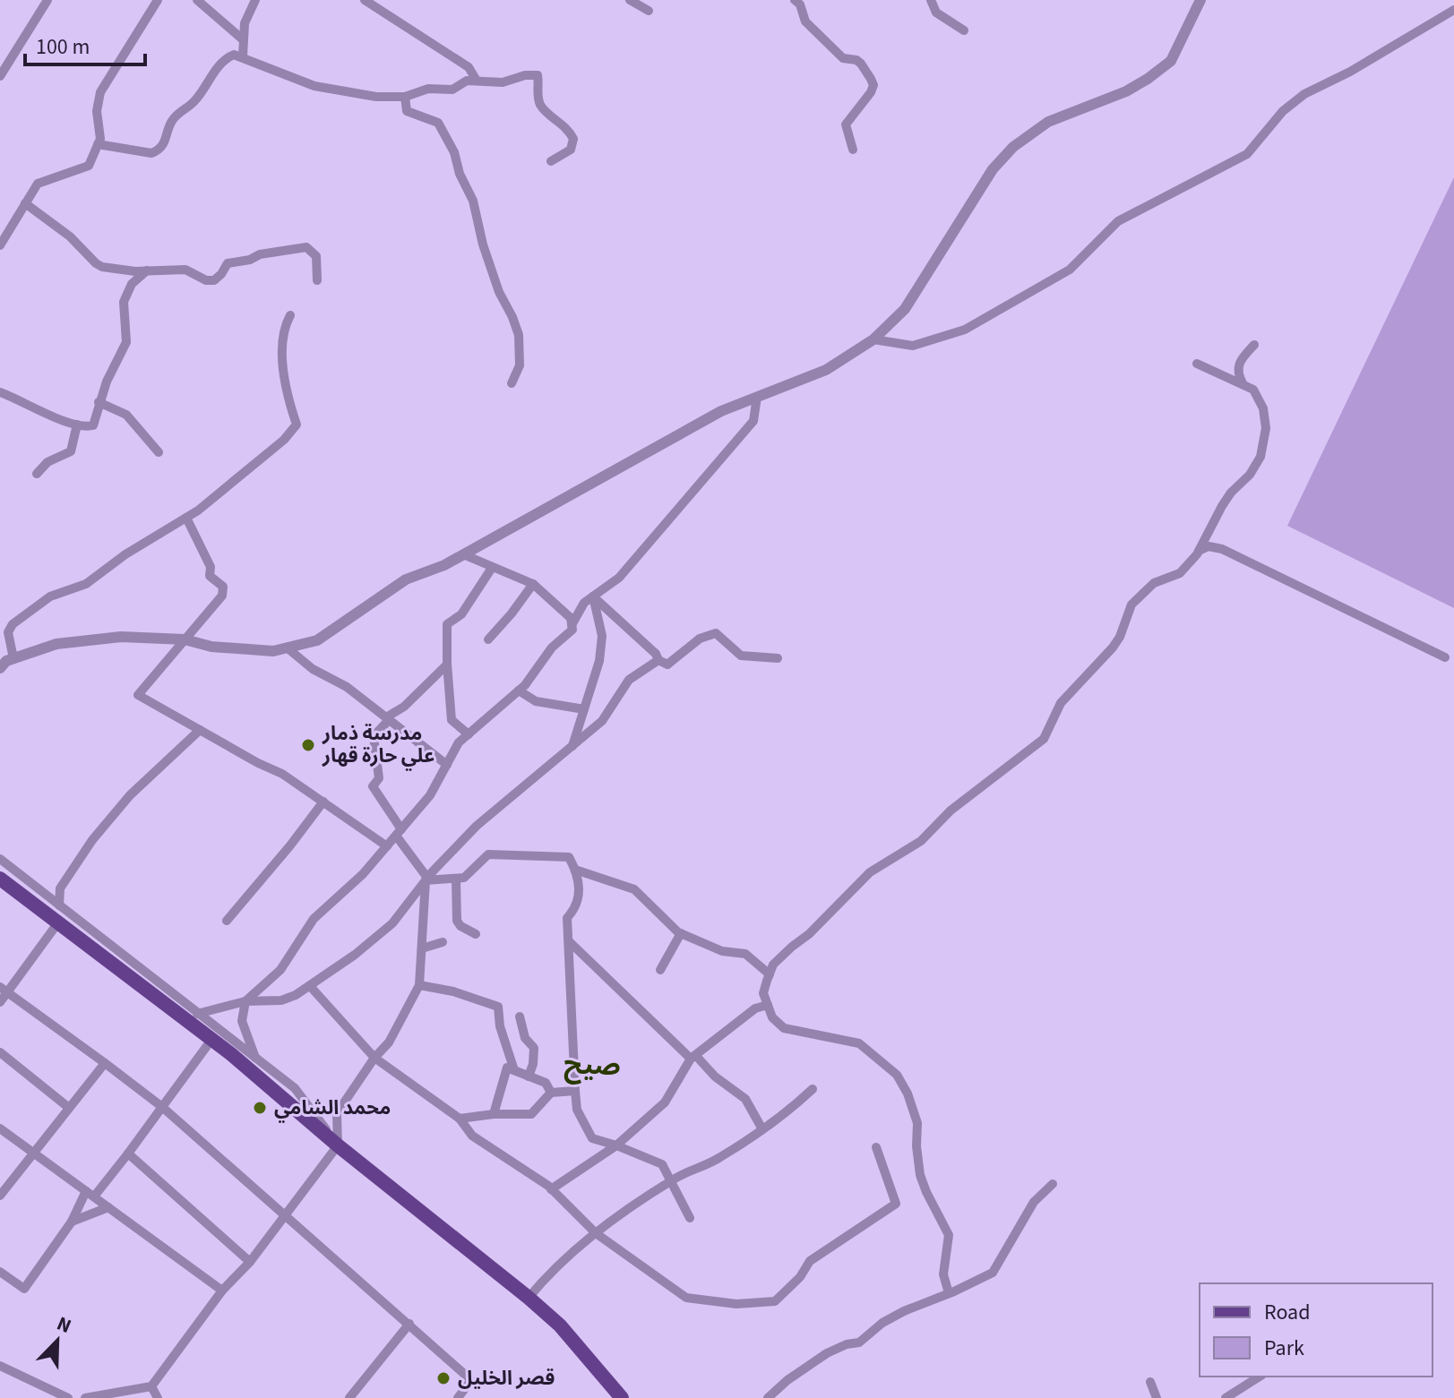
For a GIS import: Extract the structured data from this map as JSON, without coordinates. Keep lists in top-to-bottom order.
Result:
{
  "districts": ["صيح"],
  "places": ["مدرسة ذمار علي حارة قهار", "محمد الشامي", "قصر الخليل"],
  "legend": ["Road", "Park"],
  "scale_bar": "100 m",
  "north": "top right"
}
